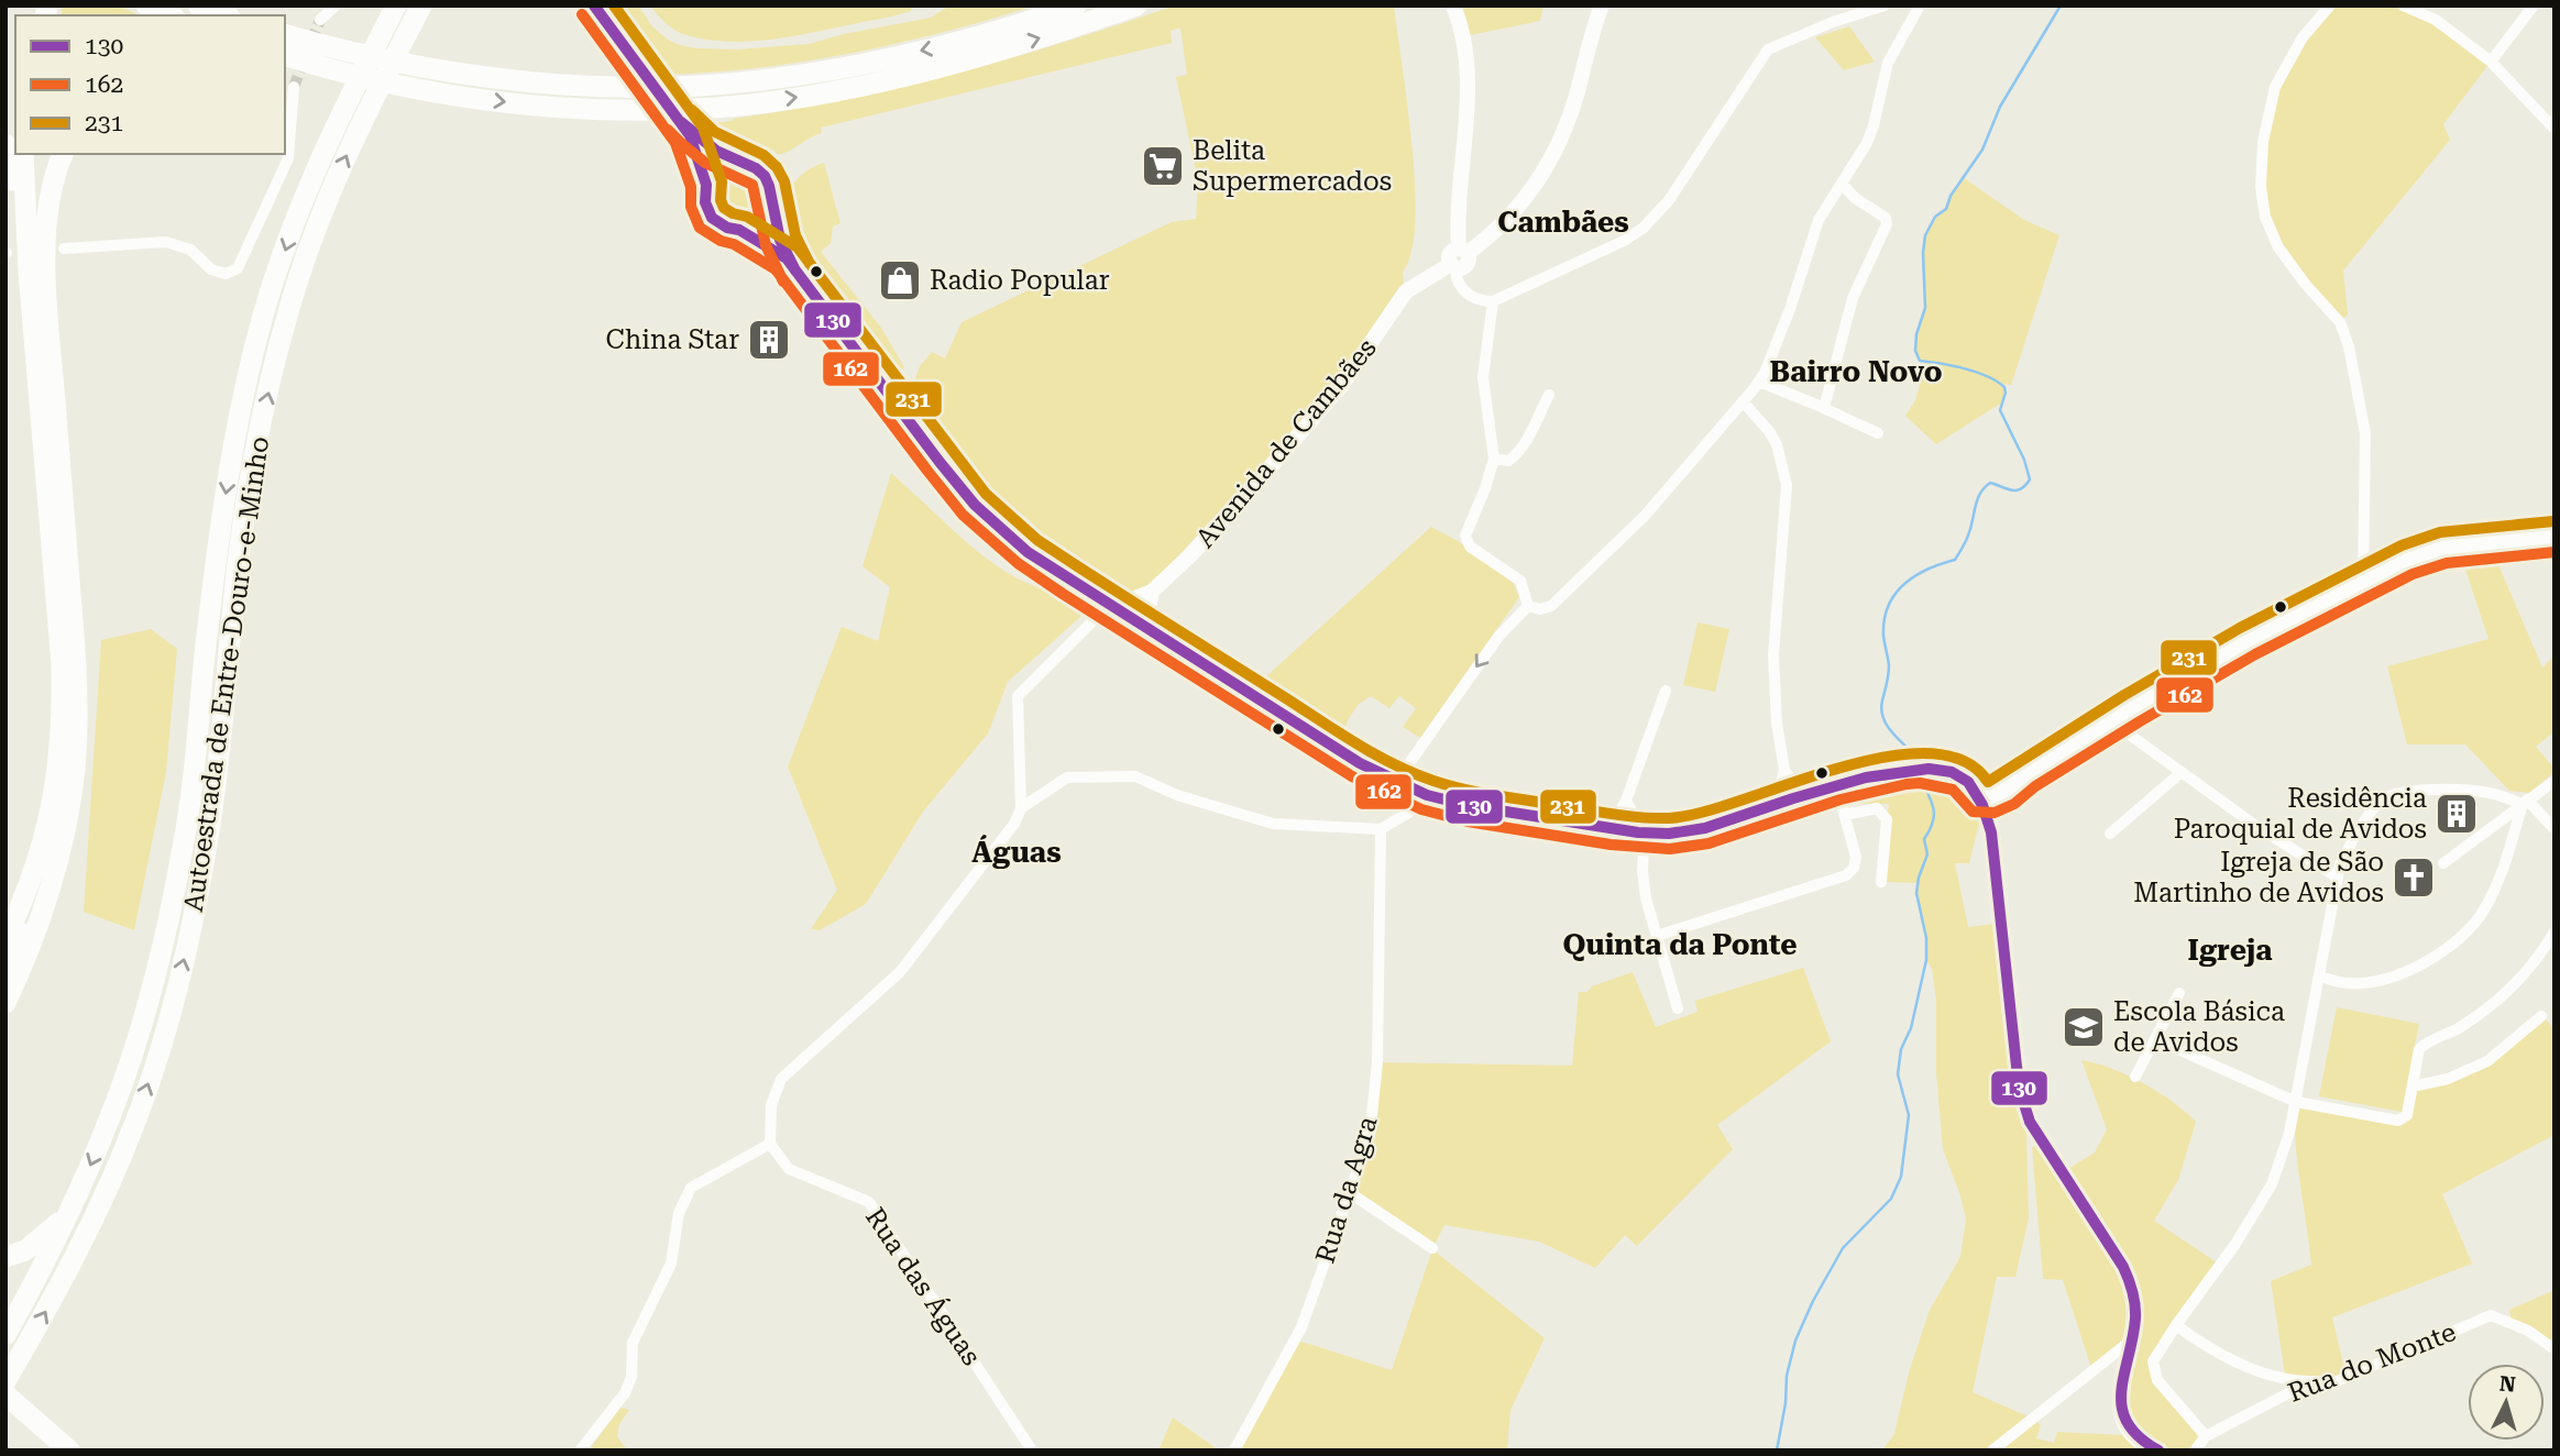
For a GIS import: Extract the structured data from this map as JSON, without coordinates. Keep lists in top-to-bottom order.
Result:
{
  "streets": {
    "highway": ["Autoestrada de Entre-Douro-e-Minho"],
    "street": [
      "Avenida de Cambães",
      "Rua da Agra",
      "Rua das Águas",
      "Rua do Monte"
    ]
  },
  "districts": [
    "Cambães",
    "Bairro Novo",
    "Águas",
    "Quinta da Ponte",
    "Igreja"
  ],
  "places": {
    "supermarket": ["Belita Supermercados"],
    "shop": ["Radio Popular"],
    "building": ["China Star", "Residência Paroquial de Avidos"],
    "church": ["Igreja de São Martinho de Avidos"],
    "school or university": ["Escola Básica de Avidos"]
  },
  "lines": ["transit line 130", "transit line 231", "transit line 162"],
  "legend": ["130", "162", "231"],
  "north": "top"
}
